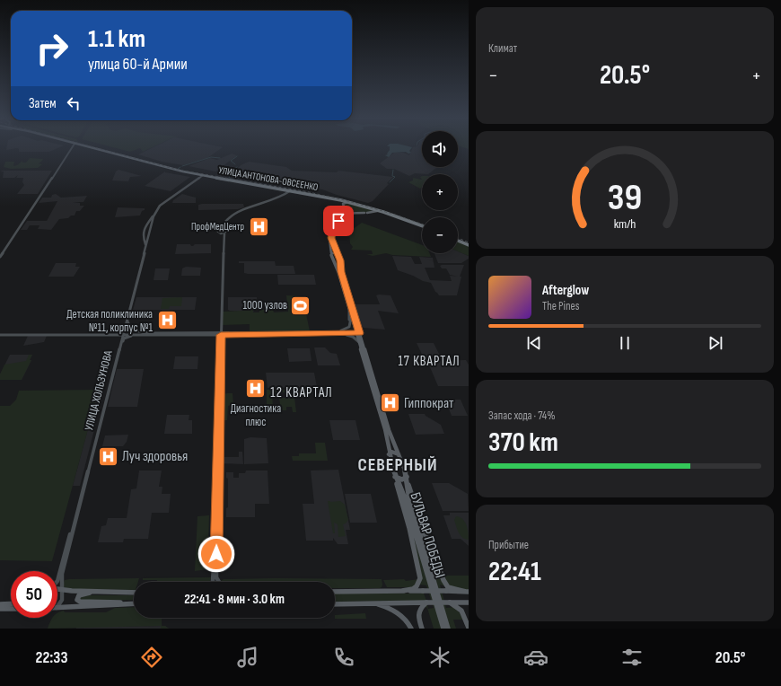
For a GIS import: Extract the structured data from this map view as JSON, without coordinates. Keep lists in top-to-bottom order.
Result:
{
  "streets": {
    "highway": ["УЛИЦА АНТОНОВА-ОВСЕЕНКО"],
    "main road": ["УЛИЦА ХОЛЬЗУНОВА", "БУЛЬВАР ПОБЕДЫ"]
  },
  "crossings": [
    ["УЛИЦА АНТОНОВА-ОВСЕЕНКО", "УЛИЦА ХОЛЬЗУНОВА"]
  ],
  "districts": ["17 КВАРТАЛ", "12 КВАРТАЛ", "СЕВЕРНЫЙ"],
  "places": {
    "hospital": [
      "ПрофМедЦентр",
      "Детская поликлиника №11, корпус №1",
      "Диагностика плюс",
      "Гиппократ",
      "Луч здоровья"
    ],
    "sports": ["1000 узлов"]
  },
  "page": {
    "tile": [
      "Климат",
      ["Запас хода · 74%", "370 km"],
      ["Прибытие", "22:41"]
    ],
    "turn": ["1.1 km", "улица 60-й Армии"],
    "heat": ["−", "20.5°", "+"],
    "then": "Затем",
    "map_buttons": ["+", "−"],
    "song": ["Afterglow", "The Pines"],
    "limit": "50",
    "trip": "22:41 · 8 мин · 3.0 km",
    "tabs": ["22:33", "20.5°"],
    "gauge": ["39", "km/h"]
  }
}
